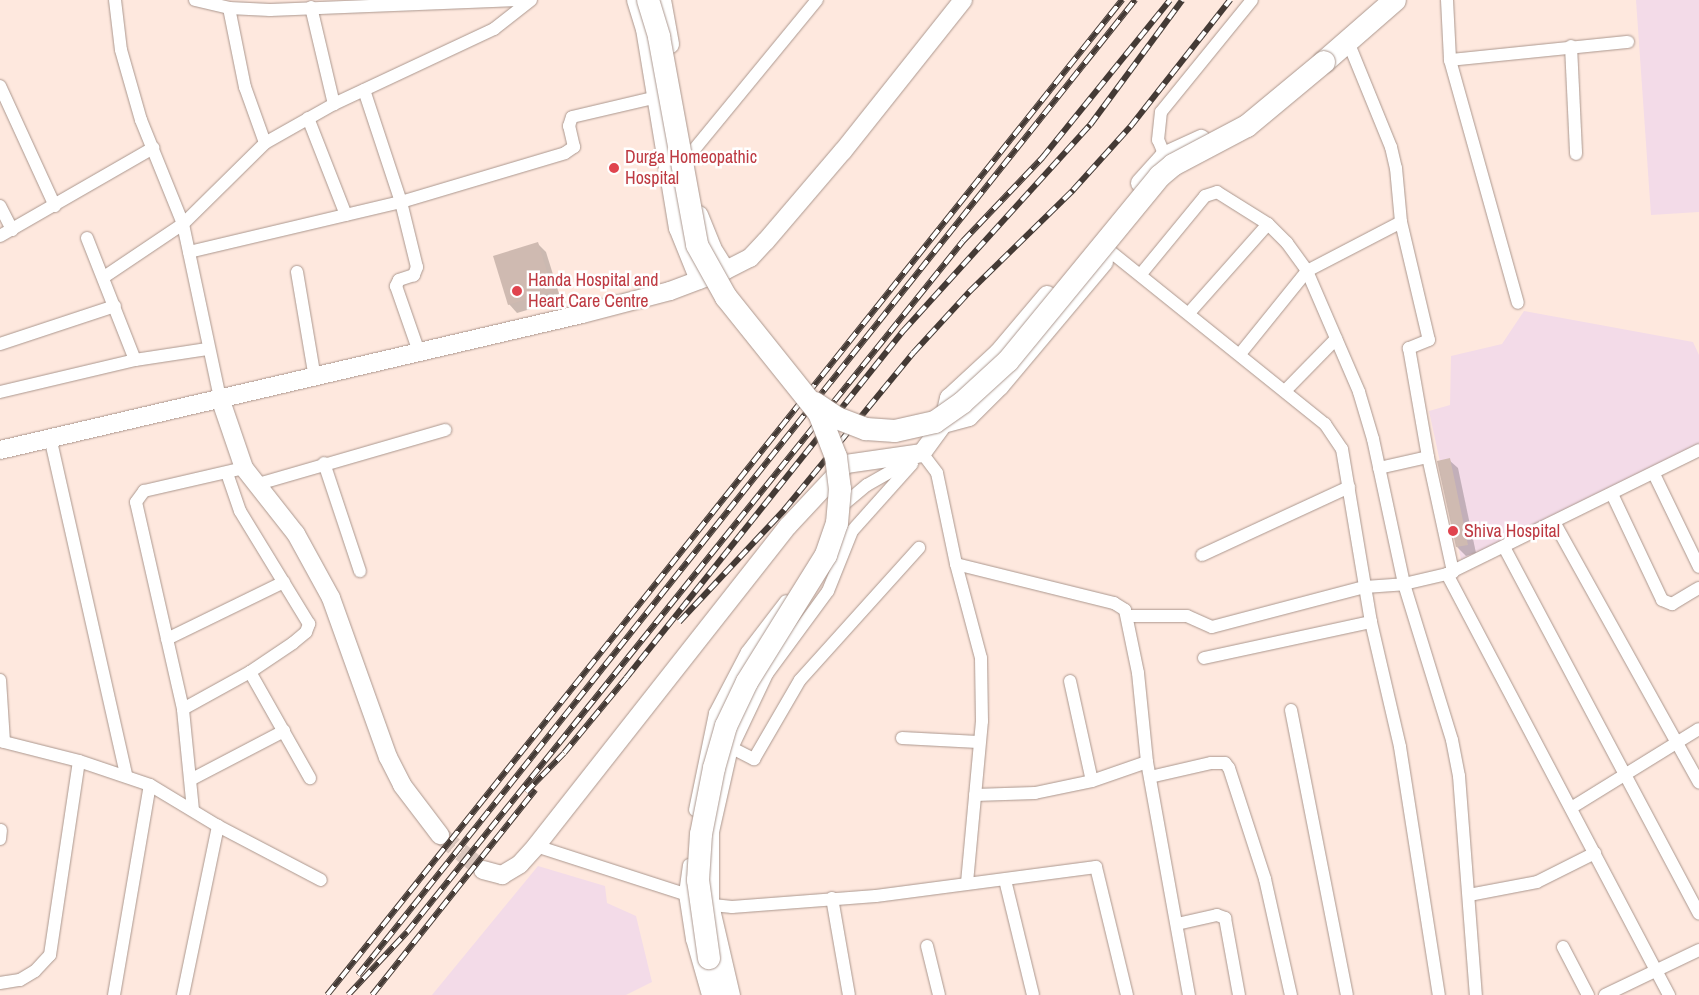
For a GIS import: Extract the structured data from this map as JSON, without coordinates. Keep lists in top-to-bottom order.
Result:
{
  "places": ["Durga Homeopathic Hospital", "Handa Hospital and Heart Care Centre", "Shiva Hospital"]
}
